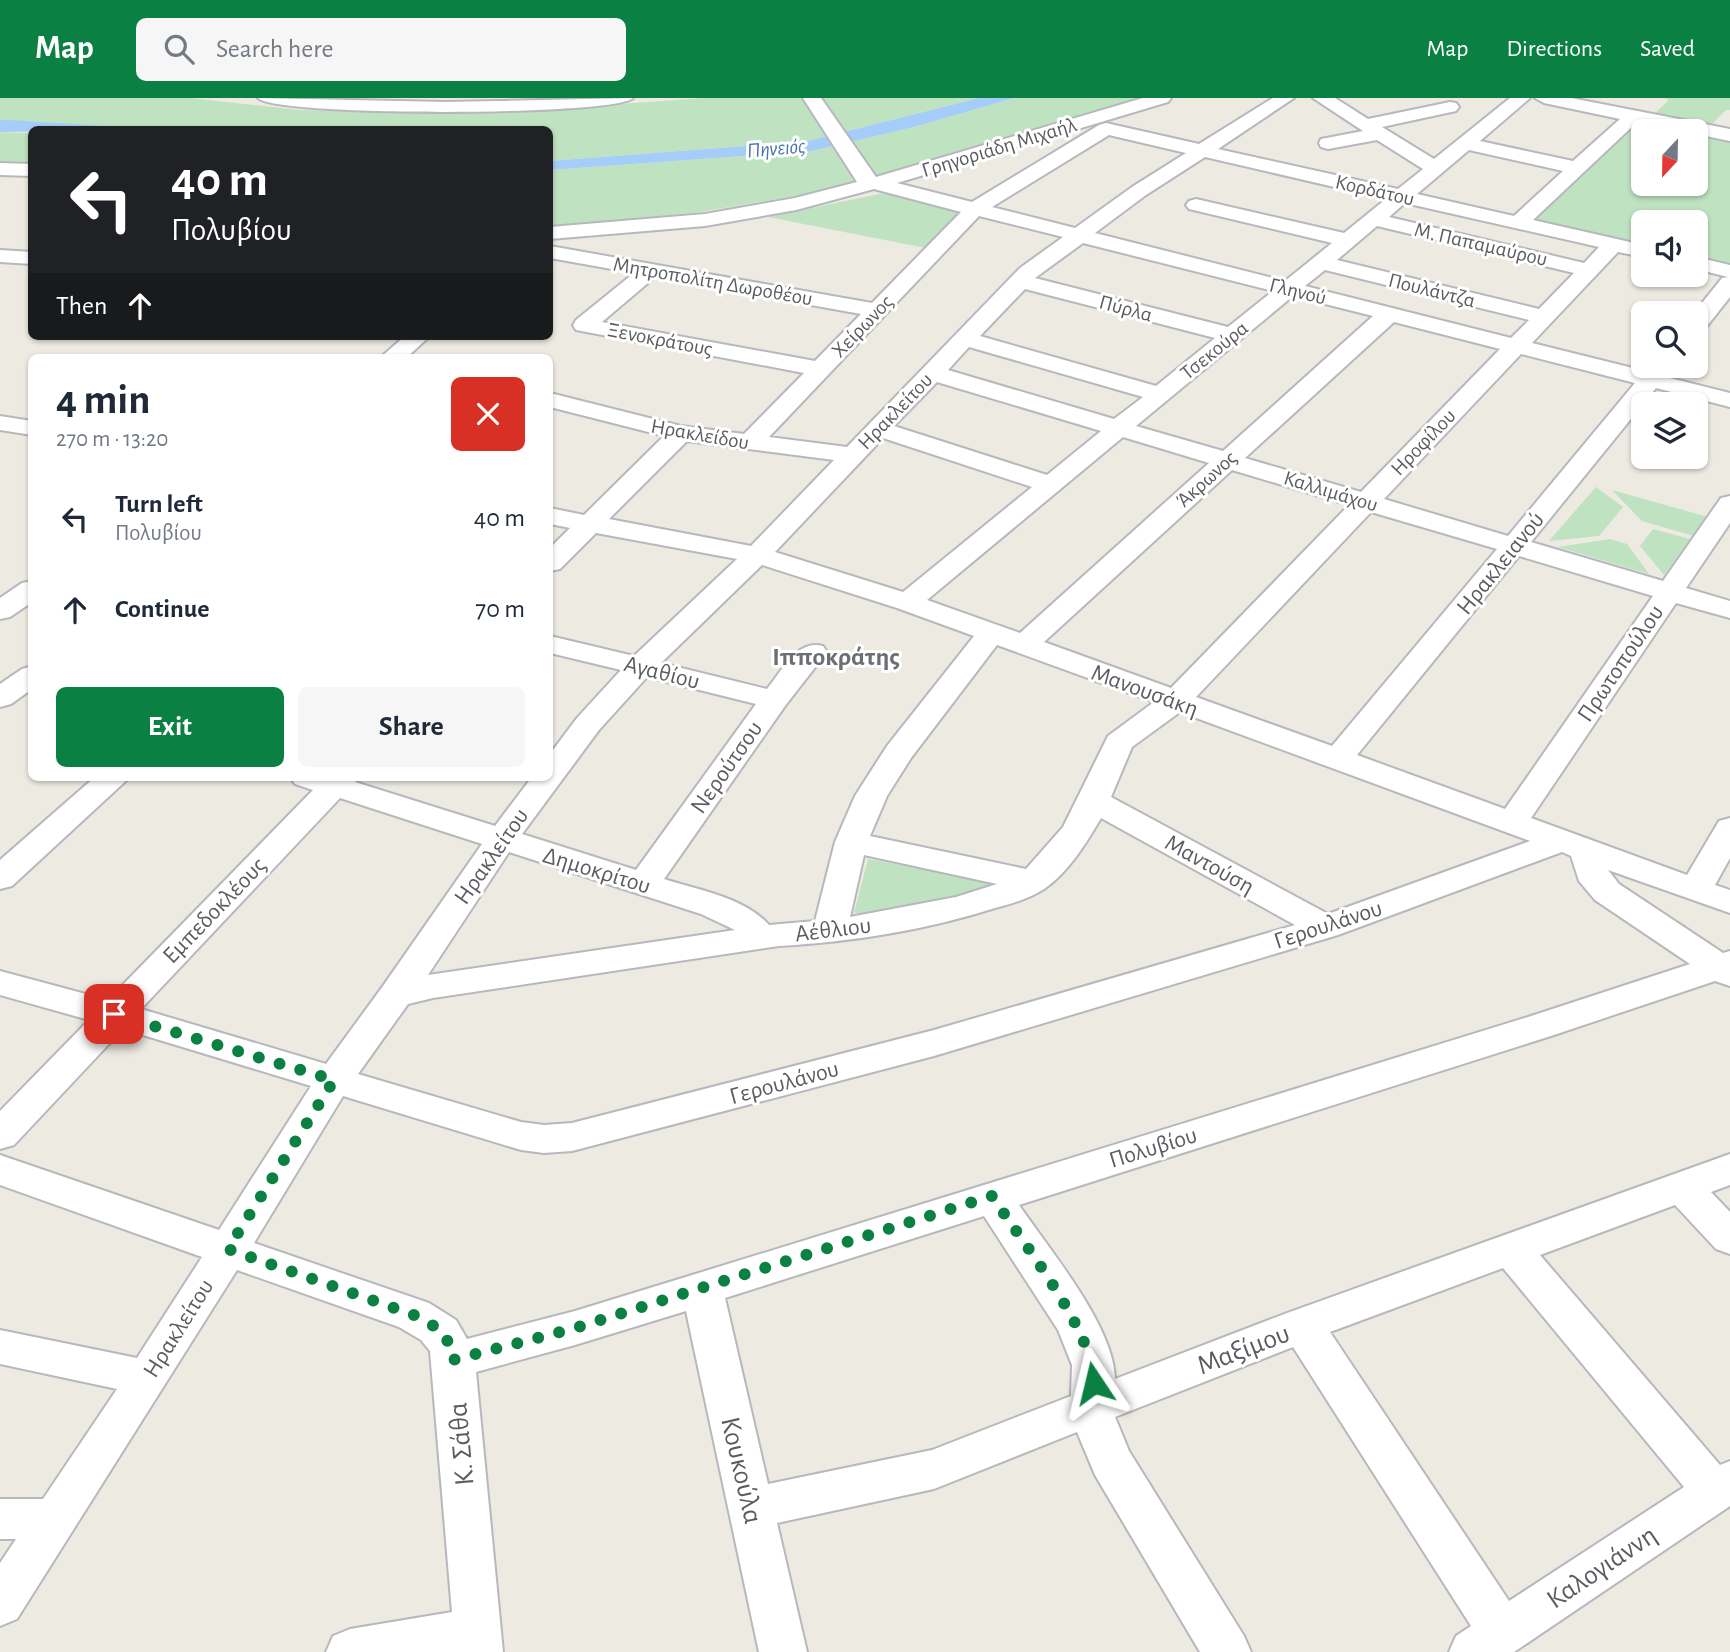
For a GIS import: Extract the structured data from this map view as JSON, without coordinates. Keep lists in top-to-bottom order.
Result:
{
  "streets": {
    "street": [
      "Γρηγοριάδη Μιχαήλ",
      "Κορδάτου",
      "Μ. Παπαμαύρου",
      "Μητροπολίτη Δωροθέου",
      "Πουλάντζα",
      "Γληνού",
      "Πύρλα",
      "Χείρωνος",
      "Ξενοκράτους",
      "Τσεκούρα",
      "Ηρακλείτου",
      "Ηρακλείδου",
      "Ηροφίλου",
      "Άκρωνος",
      "Καλλιμάχου",
      "Ηρακλειανού",
      "Πρωτοπούλου",
      "Αγαθίου",
      "Μανουσάκη",
      "Νερούτσου",
      "Μαντούση",
      "Δημοκρίτου",
      "Εμπεδοκλέους",
      "Γερουλάνου",
      "Αέθλιου",
      "Πολυβίου",
      "Μαξίμου",
      "Κ. Σάθα",
      "Κουκούλα",
      "Καλογιάννη"
    ]
  },
  "crossings": [
    ["Γρηγοριάδη Μιχαήλ", "Μητροπολίτη Δωροθέου"],
    ["Γρηγοριάδη Μιχαήλ", "Γληνού"],
    ["Κορδάτου", "Χείρωνος"],
    ["Κορδάτου", "Τσεκούρα"],
    ["Κορδάτου", "Ηρακλείτου"],
    ["Κορδάτου", "Ηροφίλου"],
    ["Μ. Παπαμαύρου", "Τσεκούρα"],
    ["Μ. Παπαμαύρου", "Ηροφίλου"],
    ["Μητροπολίτη Δωροθέου", "Γληνού"],
    ["Μητροπολίτη Δωροθέου", "Χείρωνος"],
    ["Μητροπολίτη Δωροθέου", "Ξενοκράτους"],
    ["Πουλάντζα", "Τσεκούρα"],
    ["Πουλάντζα", "Ηροφίλου"],
    ["Γληνού", "Χείρωνος"],
    ["Γληνού", "Τσεκούρα"],
    ["Γληνού", "Ηρακλείτου"],
    ["Γληνού", "Ηροφίλου"],
    ["Γληνού", "Άκρωνος"],
    ["Πύρλα", "Τσεκούρα"],
    ["Πύρλα", "Ηρακλείτου"],
    ["Χείρωνος", "Ξενοκράτους"],
    ["Χείρωνος", "Ηρακλείδου"],
    ["Τσεκούρα", "Καλλιμάχου"],
    ["Τσεκούρα", "Μανουσάκη"],
    ["Ηρακλείτου", "Ηρακλείδου"],
    ["Ηρακλείτου", "Καλλιμάχου"],
    ["Ηρακλείτου", "Αγαθίου"],
    ["Ηρακλείτου", "Μανουσάκη"],
    ["Ηρακλείτου", "Δημοκρίτου"],
    ["Ηρακλείτου", "Γερουλάνου"],
    ["Ηρακλείτου", "Αέθλιου"],
    ["Ηρακλείτου", "Κ. Σάθα"],
    ["Ηροφίλου", "Καλλιμάχου"],
    ["Ηροφίλου", "Μανουσάκη"],
    ["Ηροφίλου", "Αέθλιου"],
    ["Άκρωνος", "Καλλιμάχου"],
    ["Άκρωνος", "Μανουσάκη"],
    ["Καλλιμάχου", "Ηρακλειανού"],
    ["Καλλιμάχου", "Πρωτοπούλου"],
    ["Ηρακλειανού", "Μανουσάκη"],
    ["Πρωτοπούλου", "Μανουσάκη"],
    ["Αγαθίου", "Νερούτσου"],
    ["Μανουσάκη", "Γερουλάνου"],
    ["Μανουσάκη", "Αέθλιου"],
    ["Νερούτσου", "Δημοκρίτου"],
    ["Μαντούση", "Γερουλάνου"],
    ["Μαντούση", "Αέθλιου"],
    ["Δημοκρίτου", "Αέθλιου"],
    ["Εμπεδοκλέους", "Γερουλάνου"],
    ["Πολυβίου", "Κ. Σάθα"],
    ["Πολυβίου", "Κουκούλα"],
    ["Μαξίμου", "Κουκούλα"]
  ],
  "districts": ["Ιπποκράτης"],
  "water": ["Πηνειός"],
  "north": "bottom",
  "page": {
    "header": "Map",
    "search": "Search here",
    "nav": ["Map", "Directions", "Saved"],
    "turn": ["40 m", "Πολυβίου"],
    "then": "Then",
    "heading": ["4 min", "270 m · 13:20"],
    "list": [
      {
        "name": "Turn left",
        "note": "Πολυβίου",
        "value": "40 m"
      },
      {
        "name": "Continue",
        "value": "70 m"
      }
    ],
    "buttons": ["Exit", "Share"]
  }
}
